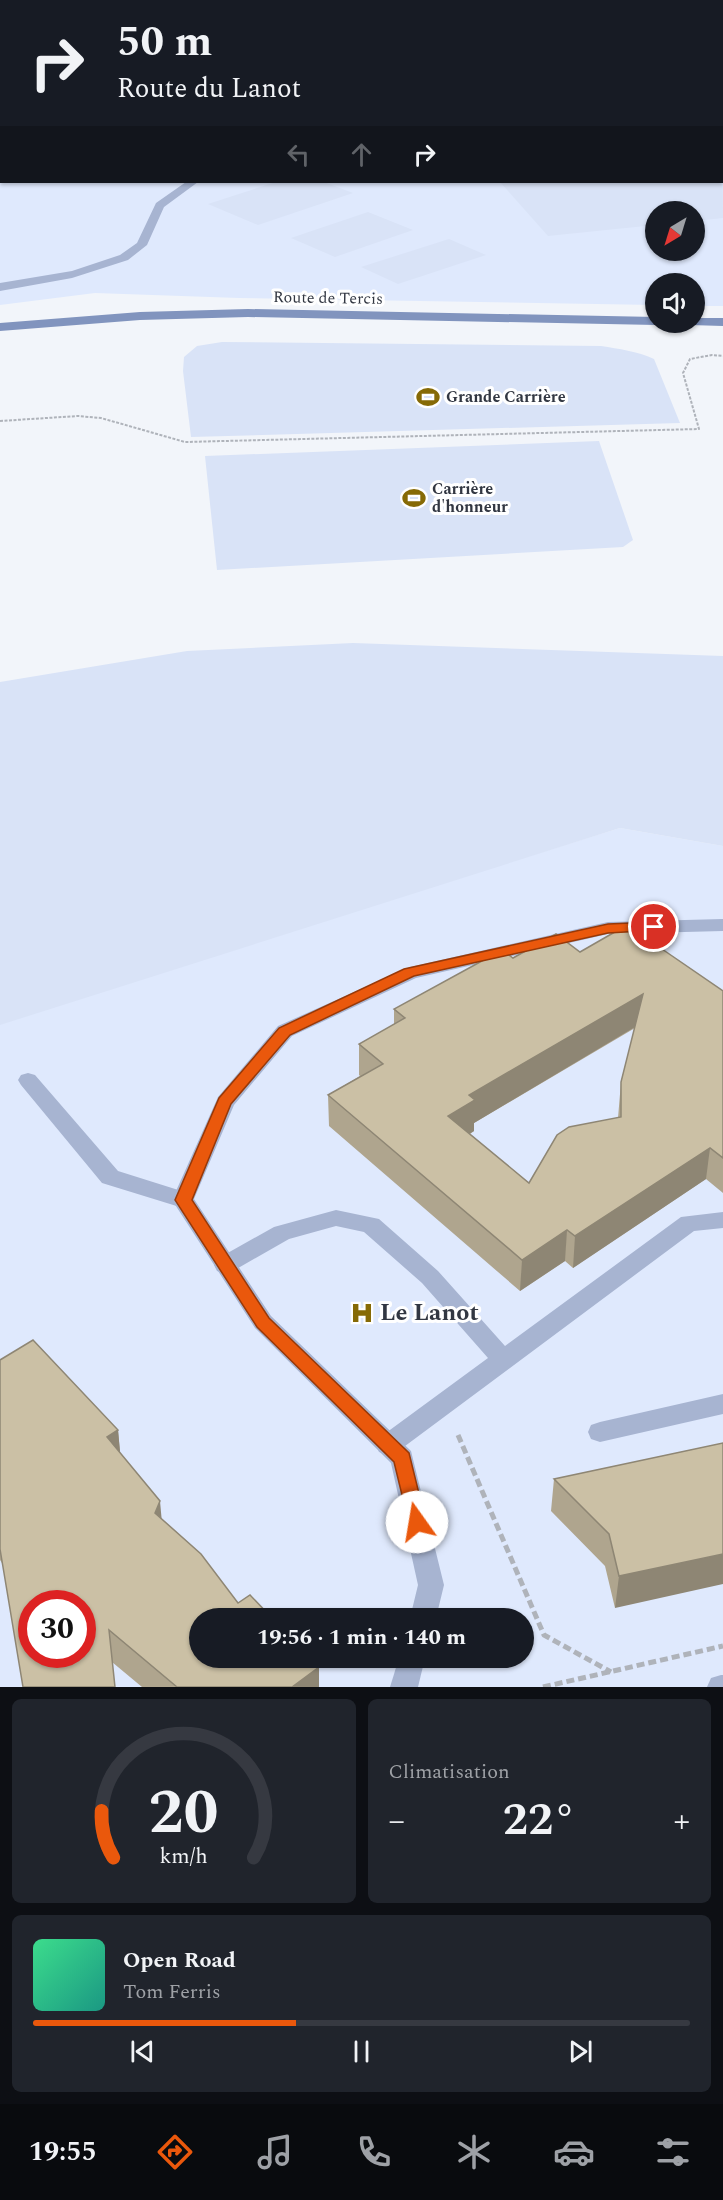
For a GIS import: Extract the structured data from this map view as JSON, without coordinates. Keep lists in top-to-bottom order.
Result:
{
  "streets": {
    "main road": ["Route de Tercis"]
  },
  "places": {
    "sports": ["Grande Carrière", "Carrière d'honneur"],
    "hospital": ["Le Lanot"]
  },
  "north": "bottom left",
  "page": {
    "turn": ["50 m", "Route du Lanot"],
    "limit": "30",
    "trip": "19:56 · 1 min · 140 m",
    "tile": "Climatisation",
    "heat": ["−", "22°", "+"],
    "song": ["Open Road", "Tom Ferris"],
    "tabs": "19:55",
    "gauge": ["20", "km/h"]
  }
}
